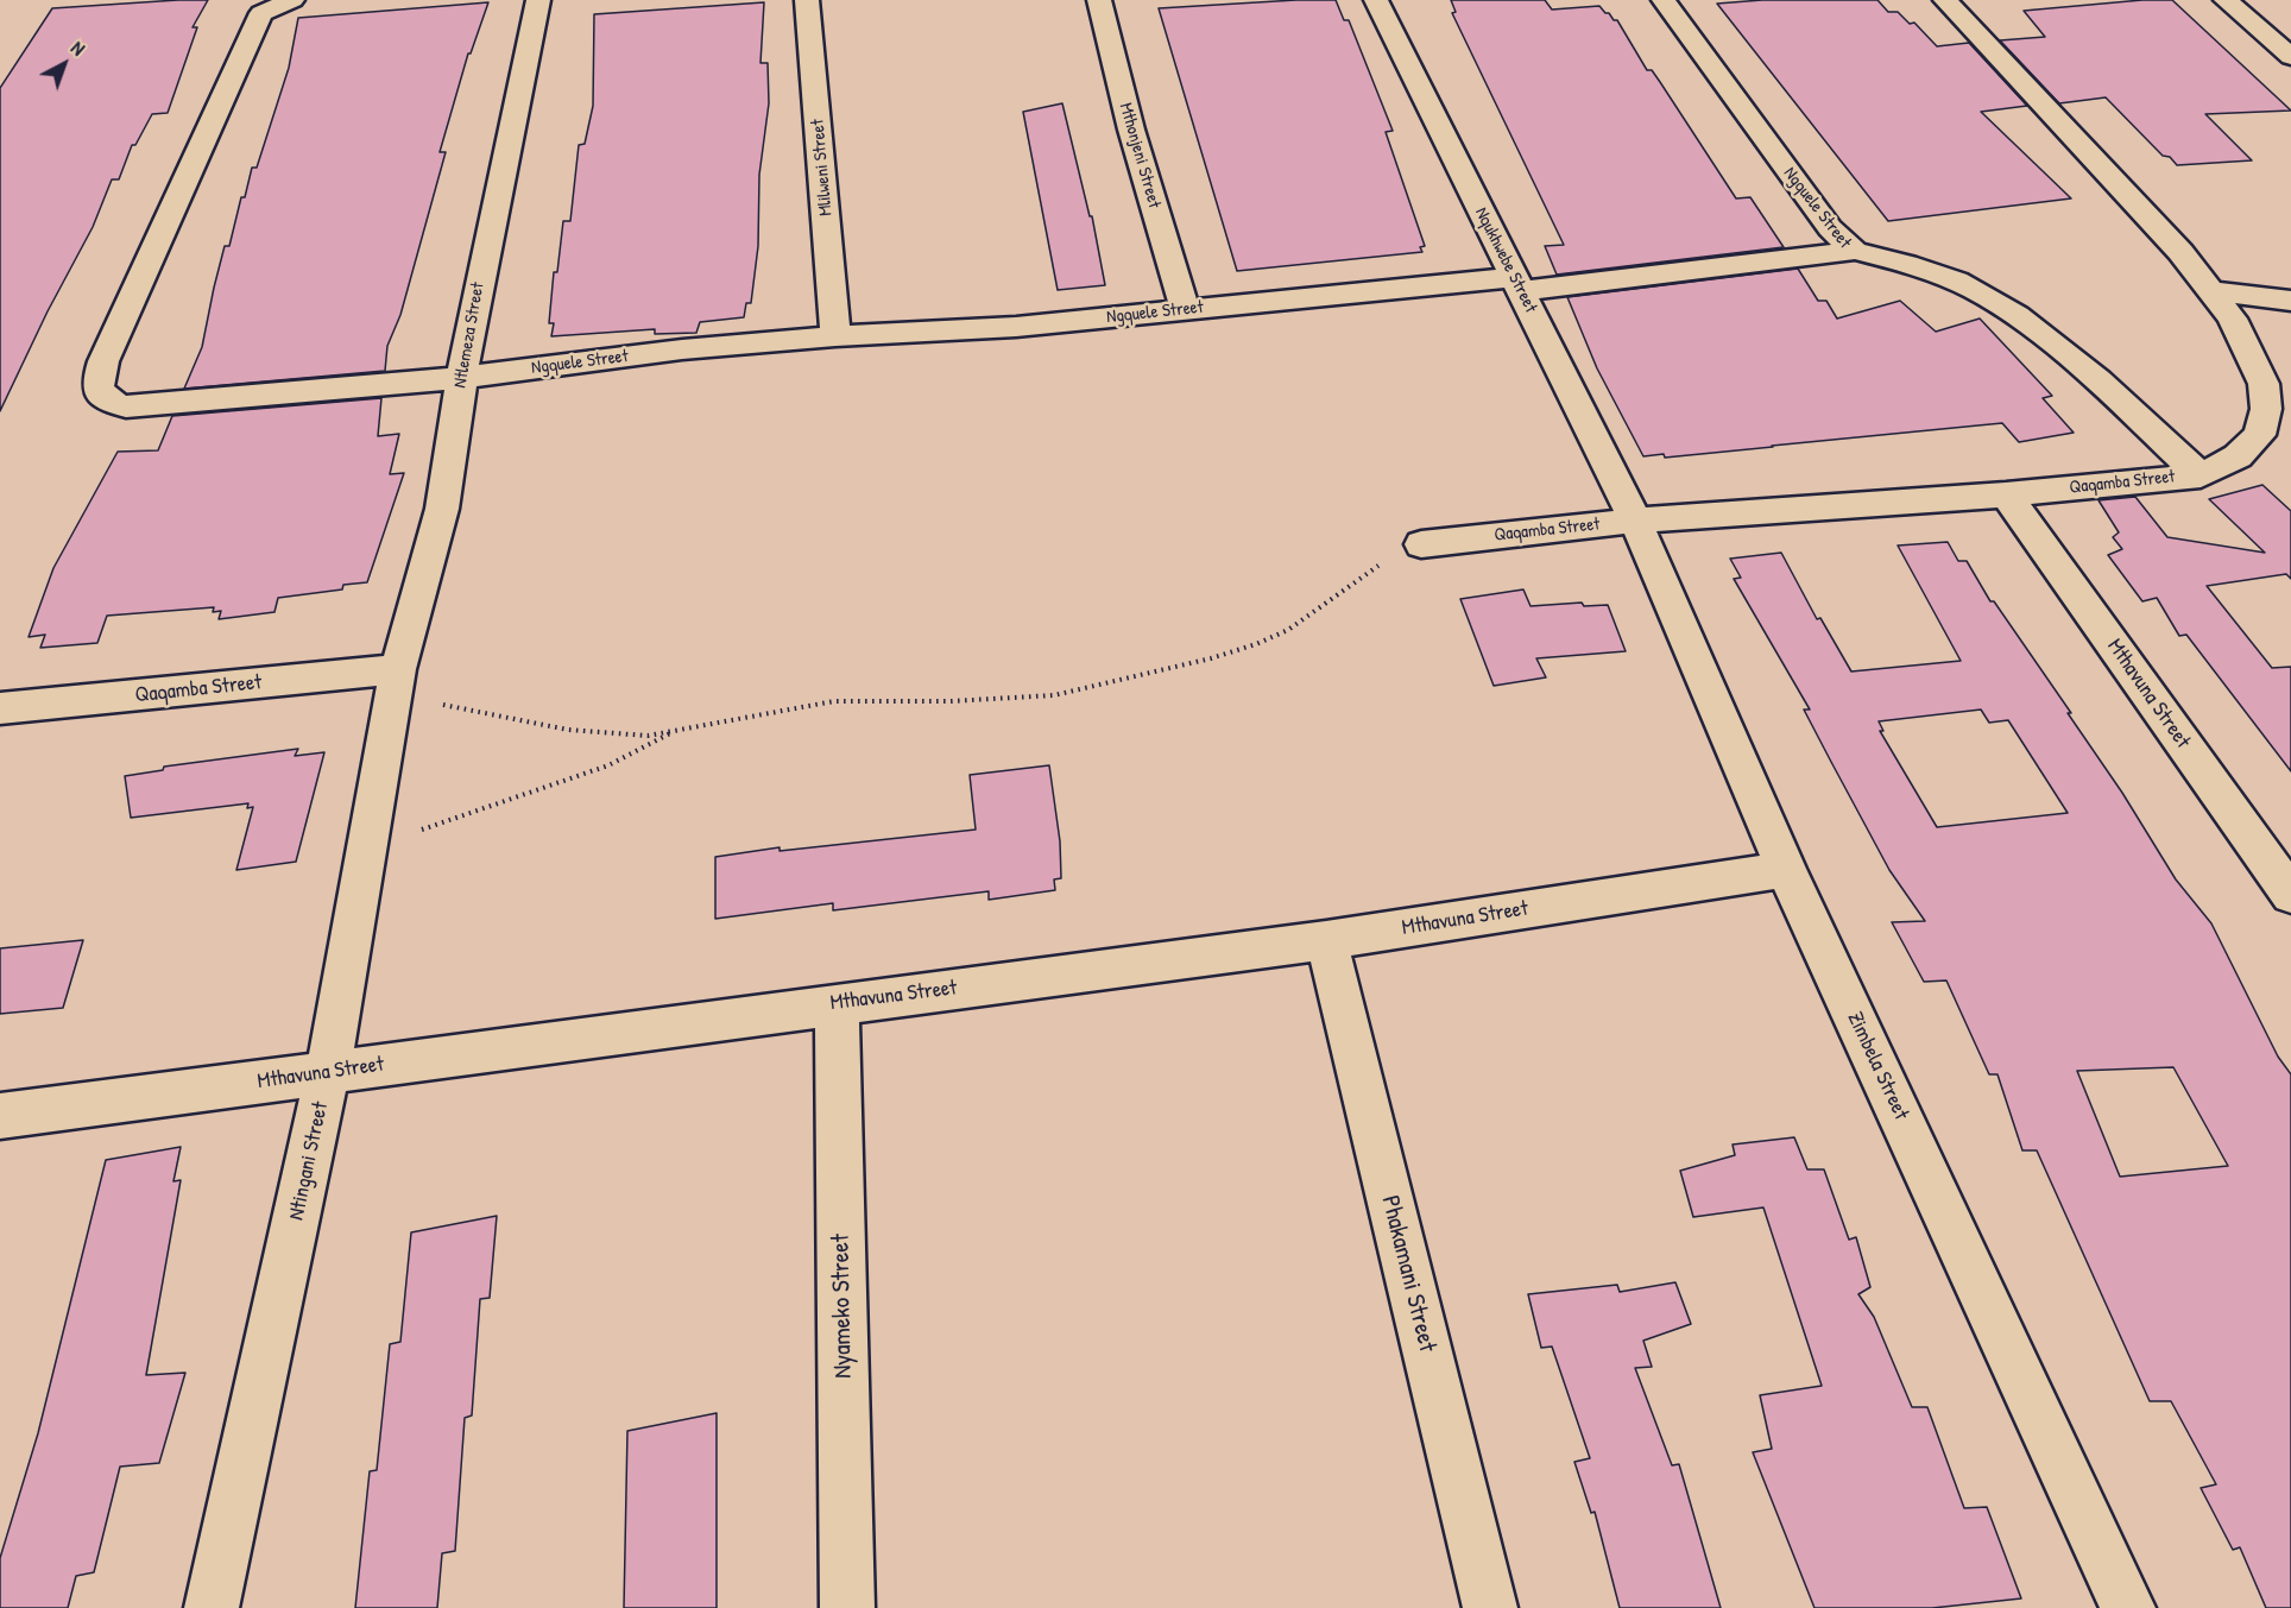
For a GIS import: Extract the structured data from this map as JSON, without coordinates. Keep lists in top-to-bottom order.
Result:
{
  "streets": {
    "street": [
      "Mthonjeni Street",
      "Mlilweni Street",
      "Ngquele Street",
      "Nqukhwebe Street",
      "Ntlemeza Street",
      "Qaqamba Street",
      "Mthavuna Street",
      "Zimbela Street",
      "Ntingani Street",
      "Phakamani Street",
      "Nyameko Street"
    ]
  },
  "crossings": [
    ["Mthonjeni Street", "Ngquele Street"],
    ["Mlilweni Street", "Ngquele Street"],
    ["Ngquele Street", "Nqukhwebe Street"],
    ["Ngquele Street", "Ntlemeza Street"],
    ["Nqukhwebe Street", "Qaqamba Street"],
    ["Nqukhwebe Street", "Zimbela Street"],
    ["Ntlemeza Street", "Qaqamba Street"],
    ["Ntlemeza Street", "Ntingani Street"],
    ["Qaqamba Street", "Mthavuna Street"],
    ["Qaqamba Street", "Zimbela Street"],
    ["Qaqamba Street", "Ntingani Street"],
    ["Mthavuna Street", "Zimbela Street"],
    ["Mthavuna Street", "Ntingani Street"],
    ["Mthavuna Street", "Phakamani Street"],
    ["Mthavuna Street", "Nyameko Street"]
  ],
  "north": "top right"
}
